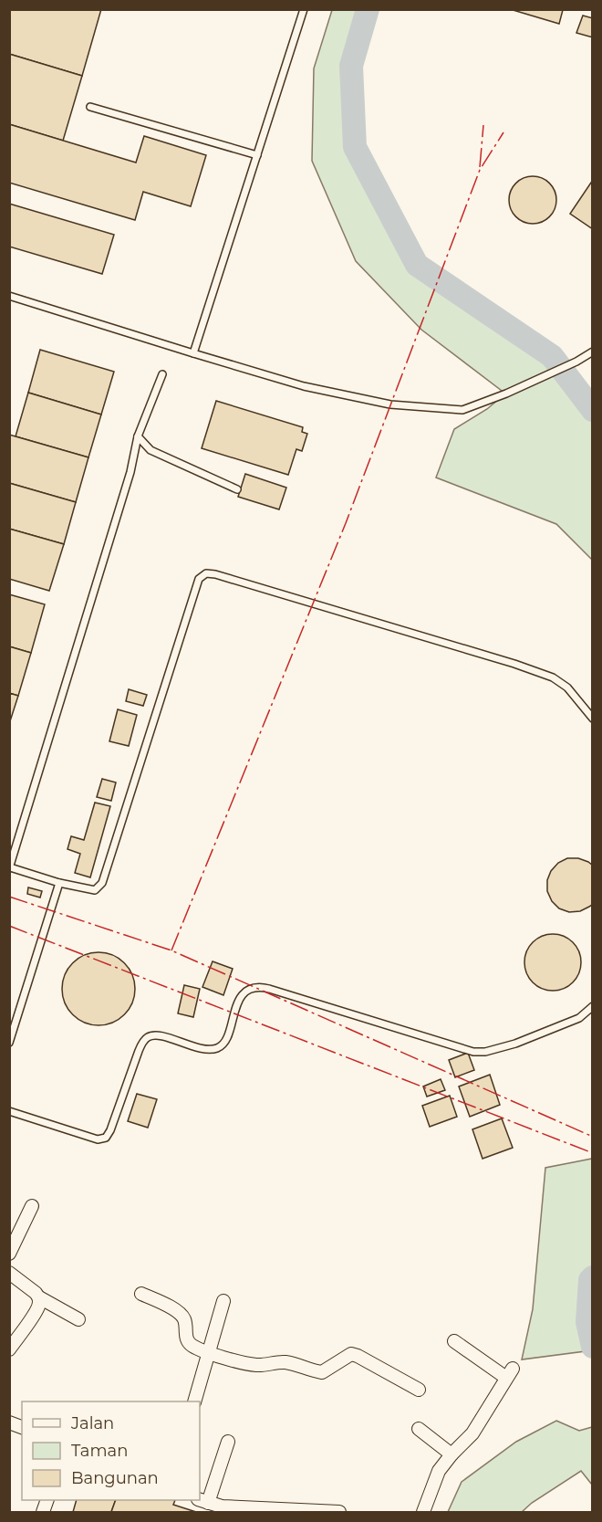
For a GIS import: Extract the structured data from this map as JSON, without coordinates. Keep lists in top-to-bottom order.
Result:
{
  "legend": ["Jalan", "Taman", "Bangunan"]
}
